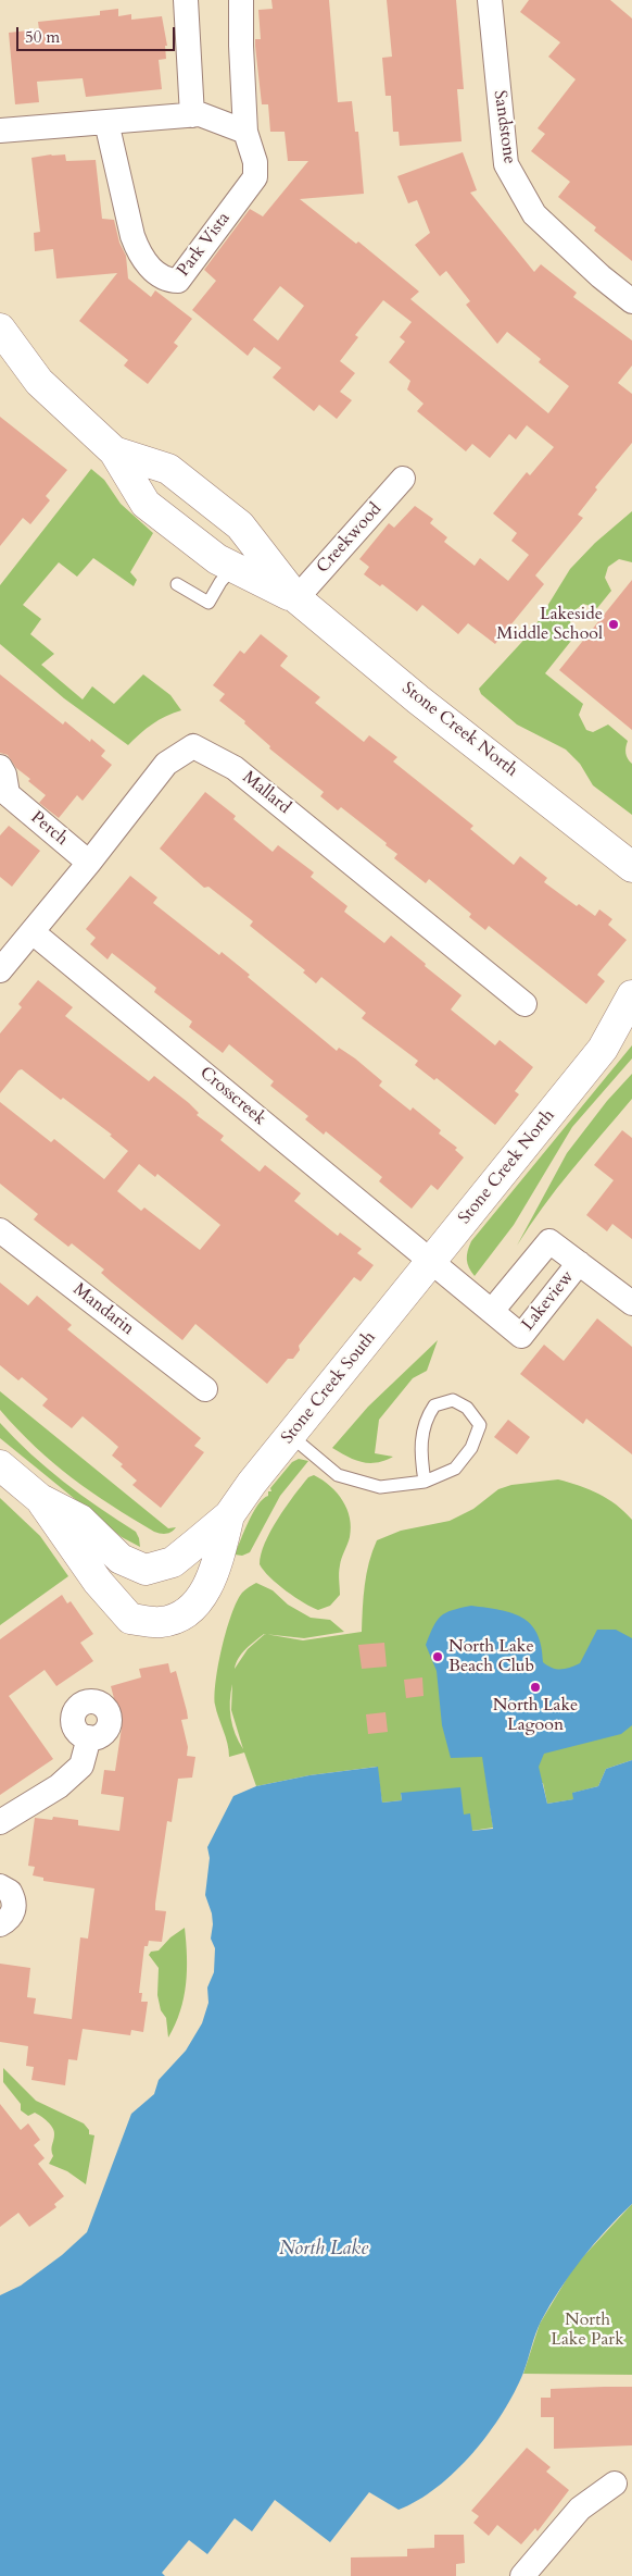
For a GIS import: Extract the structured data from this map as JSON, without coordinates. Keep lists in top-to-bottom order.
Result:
{
  "streets": {
    "street": [
      "Sandstone",
      "Park Vista",
      "Creekwood",
      "Stone Creek North",
      "Mallard",
      "Perch",
      "Crosscreek",
      "Lakeview",
      "Mandarin",
      "Stone Creek South"
    ]
  },
  "crossings": [
    ["Creekwood", "Stone Creek North"],
    ["Stone Creek North", "Crosscreek"],
    ["Stone Creek North", "Lakeview"],
    ["Stone Creek North", "Stone Creek South"],
    ["Mallard", "Perch"],
    ["Mallard", "Crosscreek"],
    ["Crosscreek", "Lakeview"],
    ["Crosscreek", "Stone Creek South"],
    ["Lakeview", "Stone Creek South"]
  ],
  "water": ["North Lake"],
  "parks": ["North Lake Park"],
  "places": ["Lakeside Middle School", "North Lake Beach Club", "North Lake Lagoon"],
  "scale_bar": "50 m"
}
